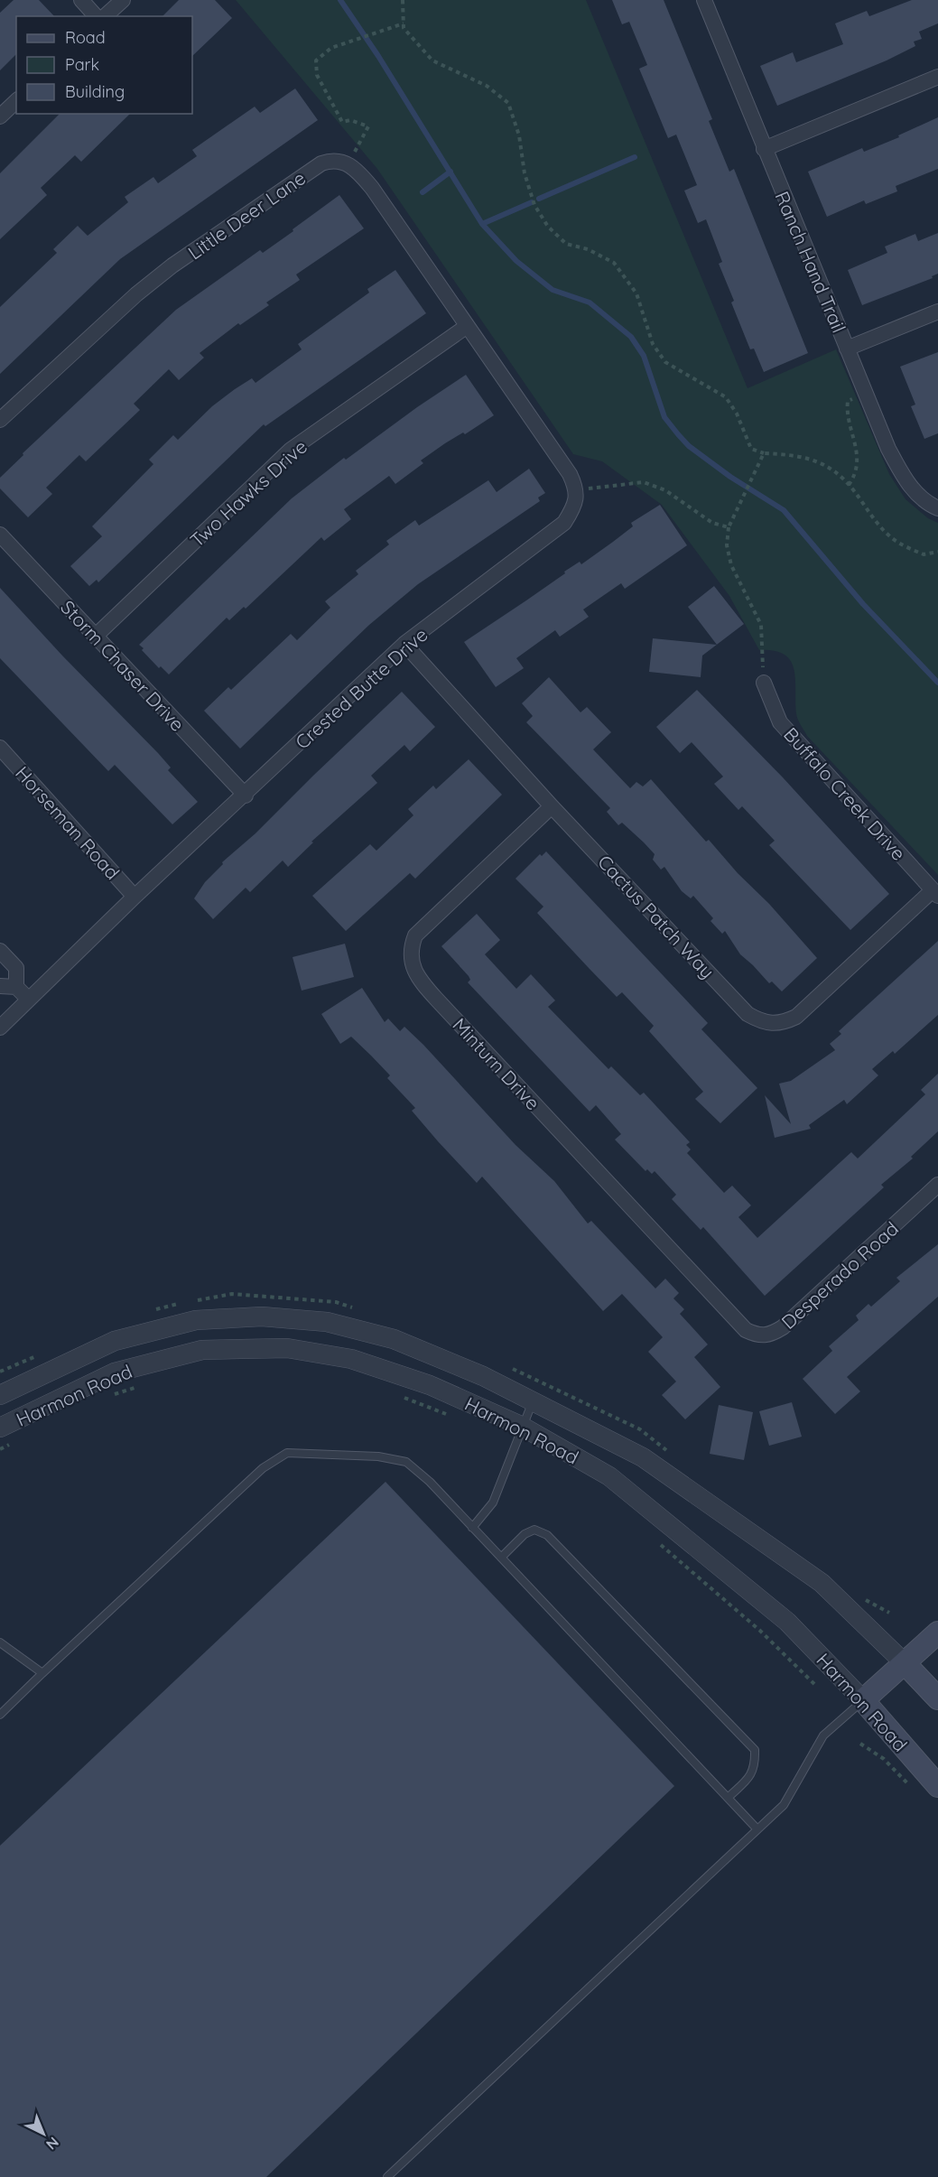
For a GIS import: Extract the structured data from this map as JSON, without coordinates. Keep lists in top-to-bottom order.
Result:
{
  "streets": {
    "main road": ["Harmon Road"],
    "street": [
      "Little Deer Lane",
      "Ranch Hand Trail",
      "Two Hawks Drive",
      "Storm Chaser Drive",
      "Crested Butte Drive",
      "Buffalo Creek Drive",
      "Horseman Road",
      "Cactus Patch Way",
      "Minturn Drive",
      "Desperado Road"
    ]
  },
  "crossings": [
    ["Two Hawks Drive", "Storm Chaser Drive"],
    ["Storm Chaser Drive", "Crested Butte Drive"],
    ["Crested Butte Drive", "Horseman Road"],
    ["Crested Butte Drive", "Cactus Patch Way"],
    ["Buffalo Creek Drive", "Cactus Patch Way"],
    ["Cactus Patch Way", "Minturn Drive"],
    ["Minturn Drive", "Desperado Road"]
  ],
  "legend": ["Road", "Park", "Building"],
  "north": "bottom right"
}
